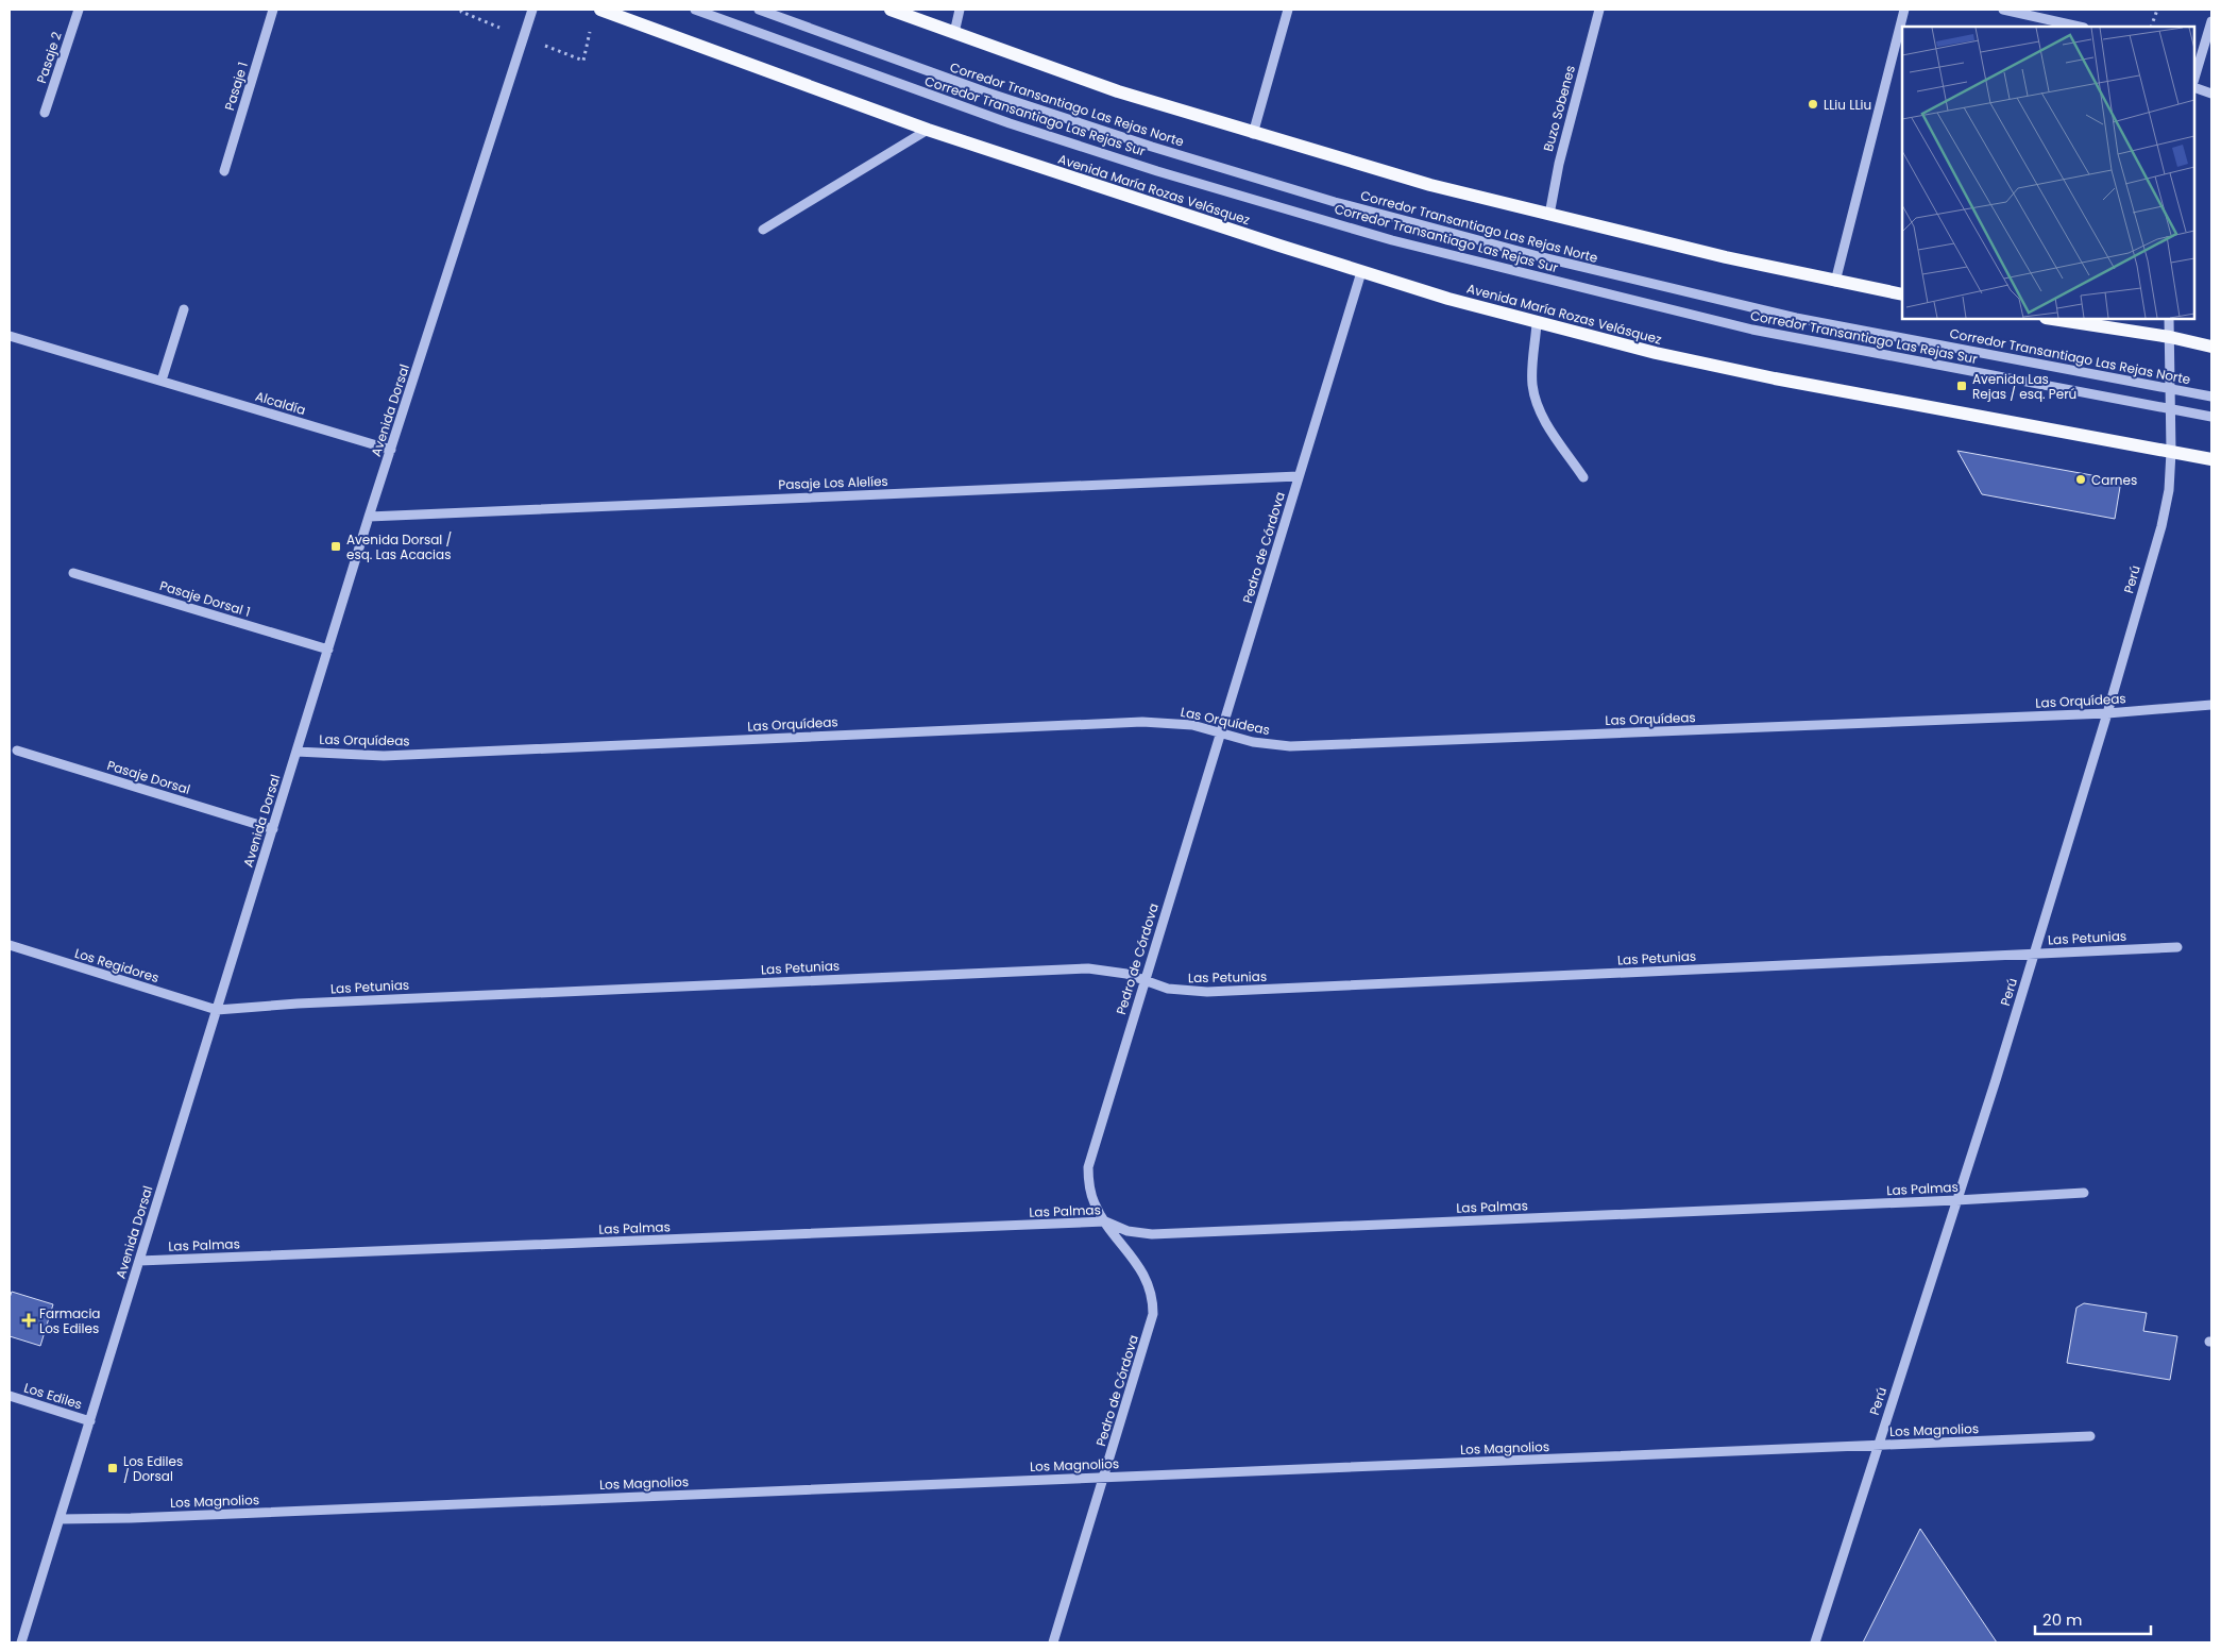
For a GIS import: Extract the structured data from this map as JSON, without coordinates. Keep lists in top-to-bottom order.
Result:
{
  "streets": {
    "main road": ["Avenida María Rozas Velásquez"],
    "street": [
      "Pasaje 2",
      "Pasaje 1",
      "Corredor Transantiago Las Rejas Norte",
      "Buzo Sobenes",
      "Corredor Transantiago Las Rejas Sur",
      "Alcaldía",
      "Avenida Dorsal",
      "Pasaje Los Alelíes",
      "Pedro de Córdova",
      "Perú",
      "Pasaje Dorsal 1",
      "Las Orquídeas",
      "Pasaje Dorsal",
      "Las Petunias",
      "Los Regidores",
      "Las Palmas",
      "Los Ediles",
      "Los Magnolios"
    ]
  },
  "crossings": [
    ["Corredor Transantiago Las Rejas Norte", "Perú"],
    ["Corredor Transantiago Las Rejas Sur", "Perú"],
    ["Avenida María Rozas Velásquez", "Pedro de Córdova"],
    ["Avenida María Rozas Velásquez", "Perú"],
    ["Alcaldía", "Avenida Dorsal"],
    ["Avenida Dorsal", "Pasaje Los Alelíes"],
    ["Avenida Dorsal", "Pasaje Dorsal 1"],
    ["Avenida Dorsal", "Las Orquídeas"],
    ["Avenida Dorsal", "Pasaje Dorsal"],
    ["Avenida Dorsal", "Las Petunias"],
    ["Avenida Dorsal", "Los Regidores"],
    ["Avenida Dorsal", "Las Palmas"],
    ["Avenida Dorsal", "Los Ediles"],
    ["Avenida Dorsal", "Los Magnolios"],
    ["Pasaje Los Alelíes", "Pedro de Córdova"],
    ["Pedro de Córdova", "Las Orquídeas"],
    ["Pedro de Córdova", "Las Petunias"],
    ["Pedro de Córdova", "Las Palmas"],
    ["Pedro de Córdova", "Los Magnolios"],
    ["Perú", "Las Orquídeas"],
    ["Perú", "Las Petunias"],
    ["Perú", "Las Palmas"],
    ["Perú", "Los Magnolios"],
    ["Las Petunias", "Los Regidores"]
  ],
  "places": {
    "other": ["LLiu LLiu", "Carnes"],
    "transit": ["Avenida Las Rejas / esq. Perú", "Avenida Dorsal / esq. Las Acacias", "Los Ediles / Dorsal"],
    "health": ["Farmacia Los Ediles"]
  },
  "scale_bar": "20 m"
}
